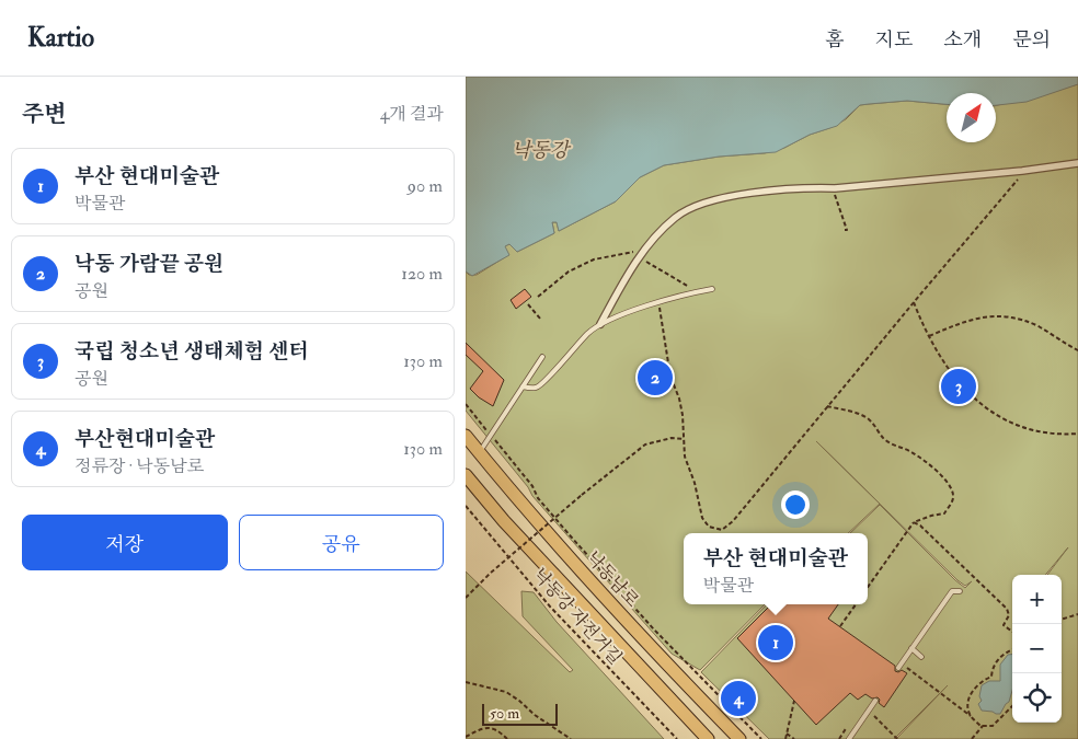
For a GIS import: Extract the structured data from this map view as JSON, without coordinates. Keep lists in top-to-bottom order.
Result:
{
  "streets": {
    "main road": ["낙동남로"],
    "path": ["낙동강 자전거길"]
  },
  "water": ["낙동강"],
  "scale_bar": "50 m",
  "north": "top right",
  "page": {
    "header": "Kartio",
    "nav": [
      "홈",
      "지도",
      "소개",
      "문의"
    ],
    "heading": ["주변", "4개 결과"],
    "list": [
      {
        "mark": "1",
        "name": "부산 현대미술관",
        "note": "박물관",
        "value": "90 m"
      },
      {
        "mark": "2",
        "name": "낙동 가람끝 공원",
        "note": "공원",
        "value": "120 m"
      },
      {
        "mark": "3",
        "name": "국립 청소년 생태체험 센터",
        "note": "공원",
        "value": "130 m"
      },
      {
        "mark": "4",
        "name": "부산현대미술관",
        "note": "정류장 · 낙동남로",
        "value": "130 m"
      }
    ],
    "pins": [
      "2",
      "3",
      "1",
      "4"
    ],
    "buttons": ["저장", "공유"],
    "popup": ["부산 현대미술관", "박물관"],
    "map_buttons": ["+", "−"],
    "scale": "50 m"
  }
}
